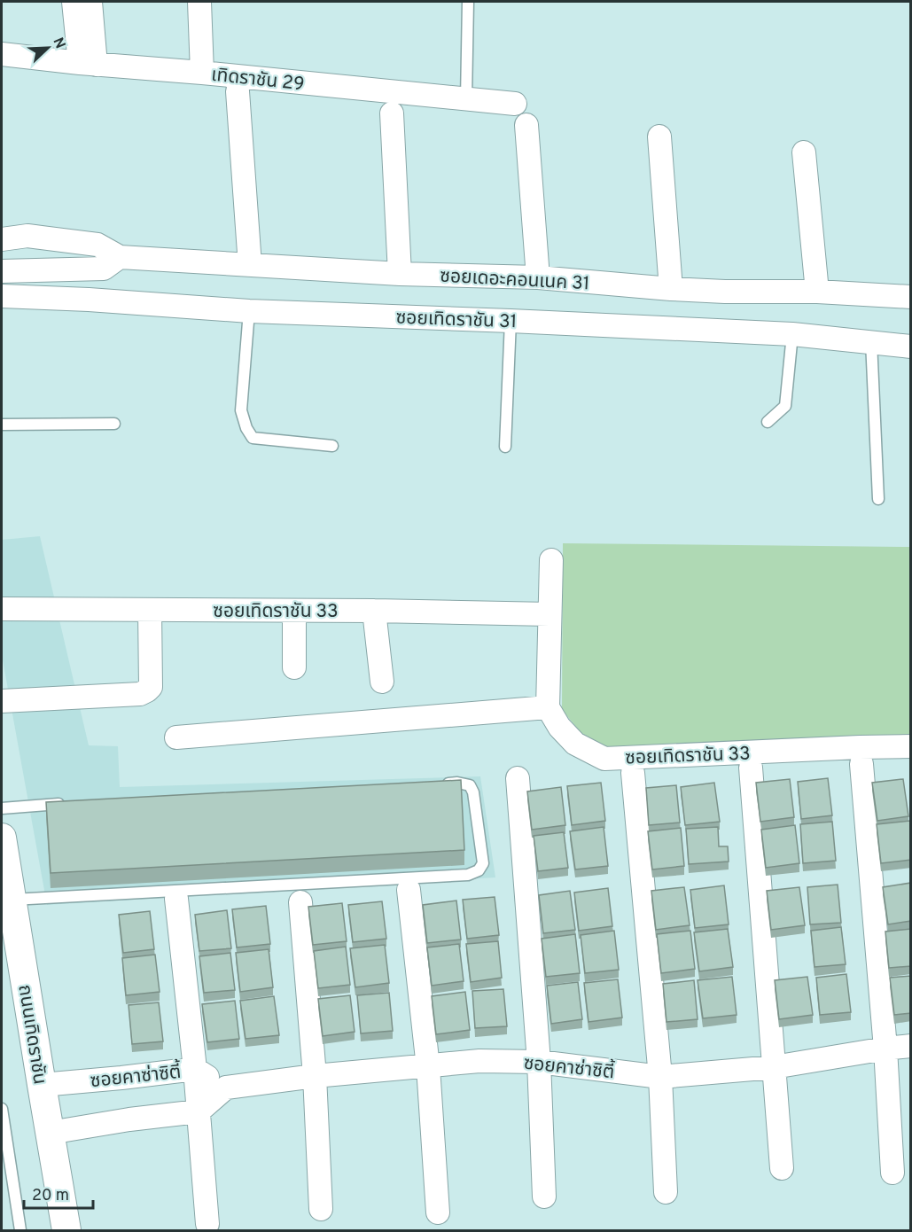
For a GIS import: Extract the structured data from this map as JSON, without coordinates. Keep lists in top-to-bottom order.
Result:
{
  "streets": {
    "street": [
      "เทิดราชัน 29",
      "ซอยเดอะคอนเนค 31",
      "ซอยเทิดราชัน 31",
      "ซอยเทิดราชัน 33",
      "ถนนเทิดราชัน",
      "ซอยคาซ่าซิตี้"
    ]
  },
  "crossings": [
    ["ถนนเทิดราชัน", "ซอยคาซ่าซิตี้"]
  ],
  "scale_bar": "20 m",
  "north": "top right"
}
